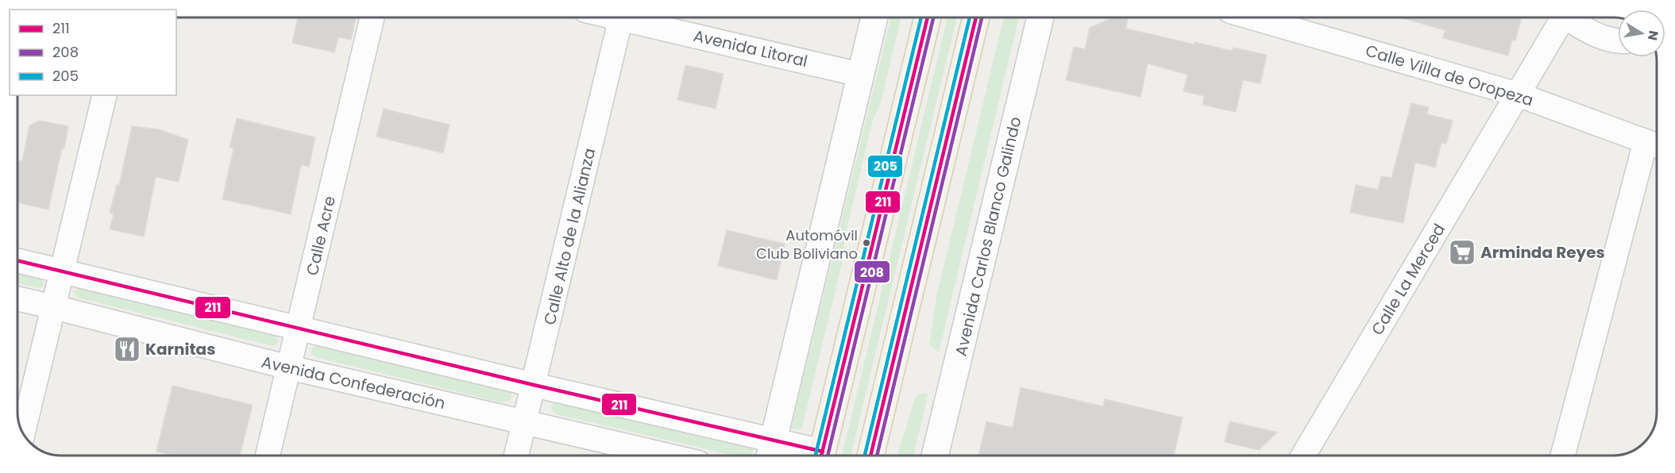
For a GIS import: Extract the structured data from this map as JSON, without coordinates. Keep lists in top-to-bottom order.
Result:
{
  "streets": {
    "street": [
      "Avenida Litoral",
      "Calle Villa de Oropeza",
      "Calle Acre",
      "Calle Alto de la Alianza",
      "Avenida Carlos Blanco Galindo",
      "Calle La Merced",
      "Avenida Confederación"
    ]
  },
  "crossings": [
    ["Calle Villa de Oropeza", "Calle La Merced"],
    ["Calle Acre", "Avenida Confederación"],
    ["Calle Alto de la Alianza", "Avenida Confederación"]
  ],
  "places": {
    "other": ["Automóvil Club Boliviano"],
    "supermarket": ["Arminda Reyes"],
    "restaurant": ["Karnitas"]
  },
  "lines": ["transit line 211", "transit line 208", "transit line 205"],
  "legend": ["211", "208", "205"],
  "north": "right"
}
